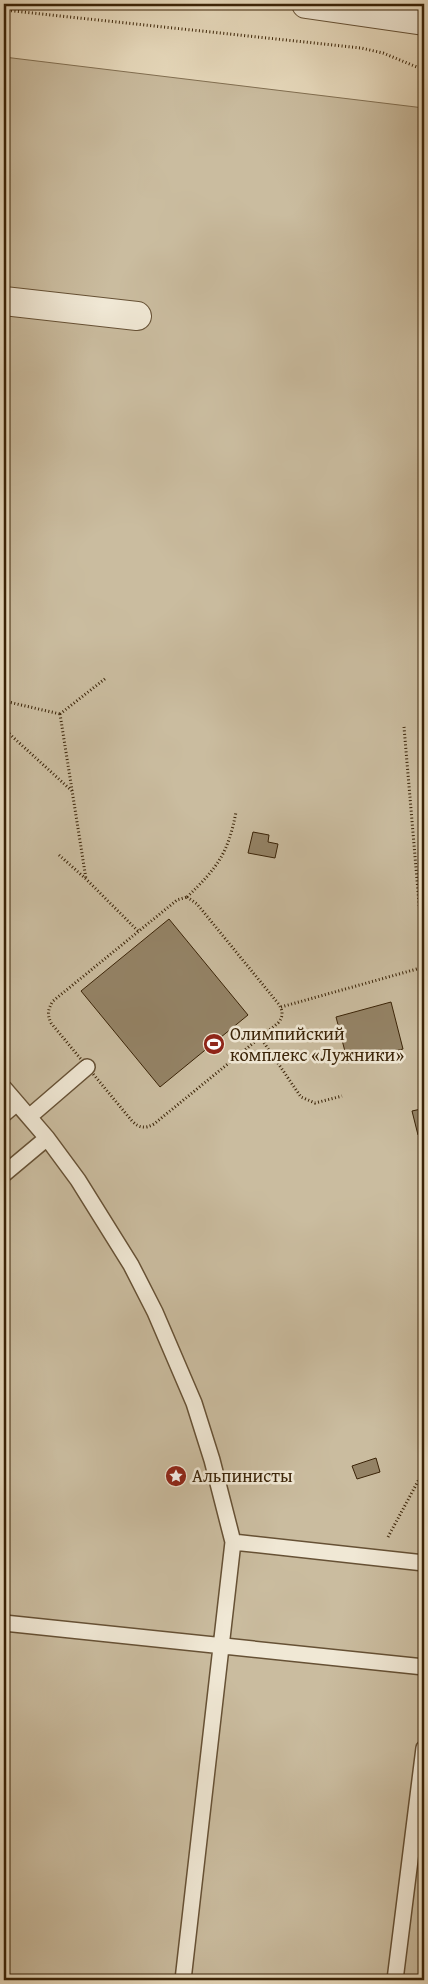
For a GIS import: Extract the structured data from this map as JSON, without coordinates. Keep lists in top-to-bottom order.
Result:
{
  "places": {
    "sports": ["Олимпийский комплекс «Лужники»"],
    "place": ["Альпинисты"]
  }
}
